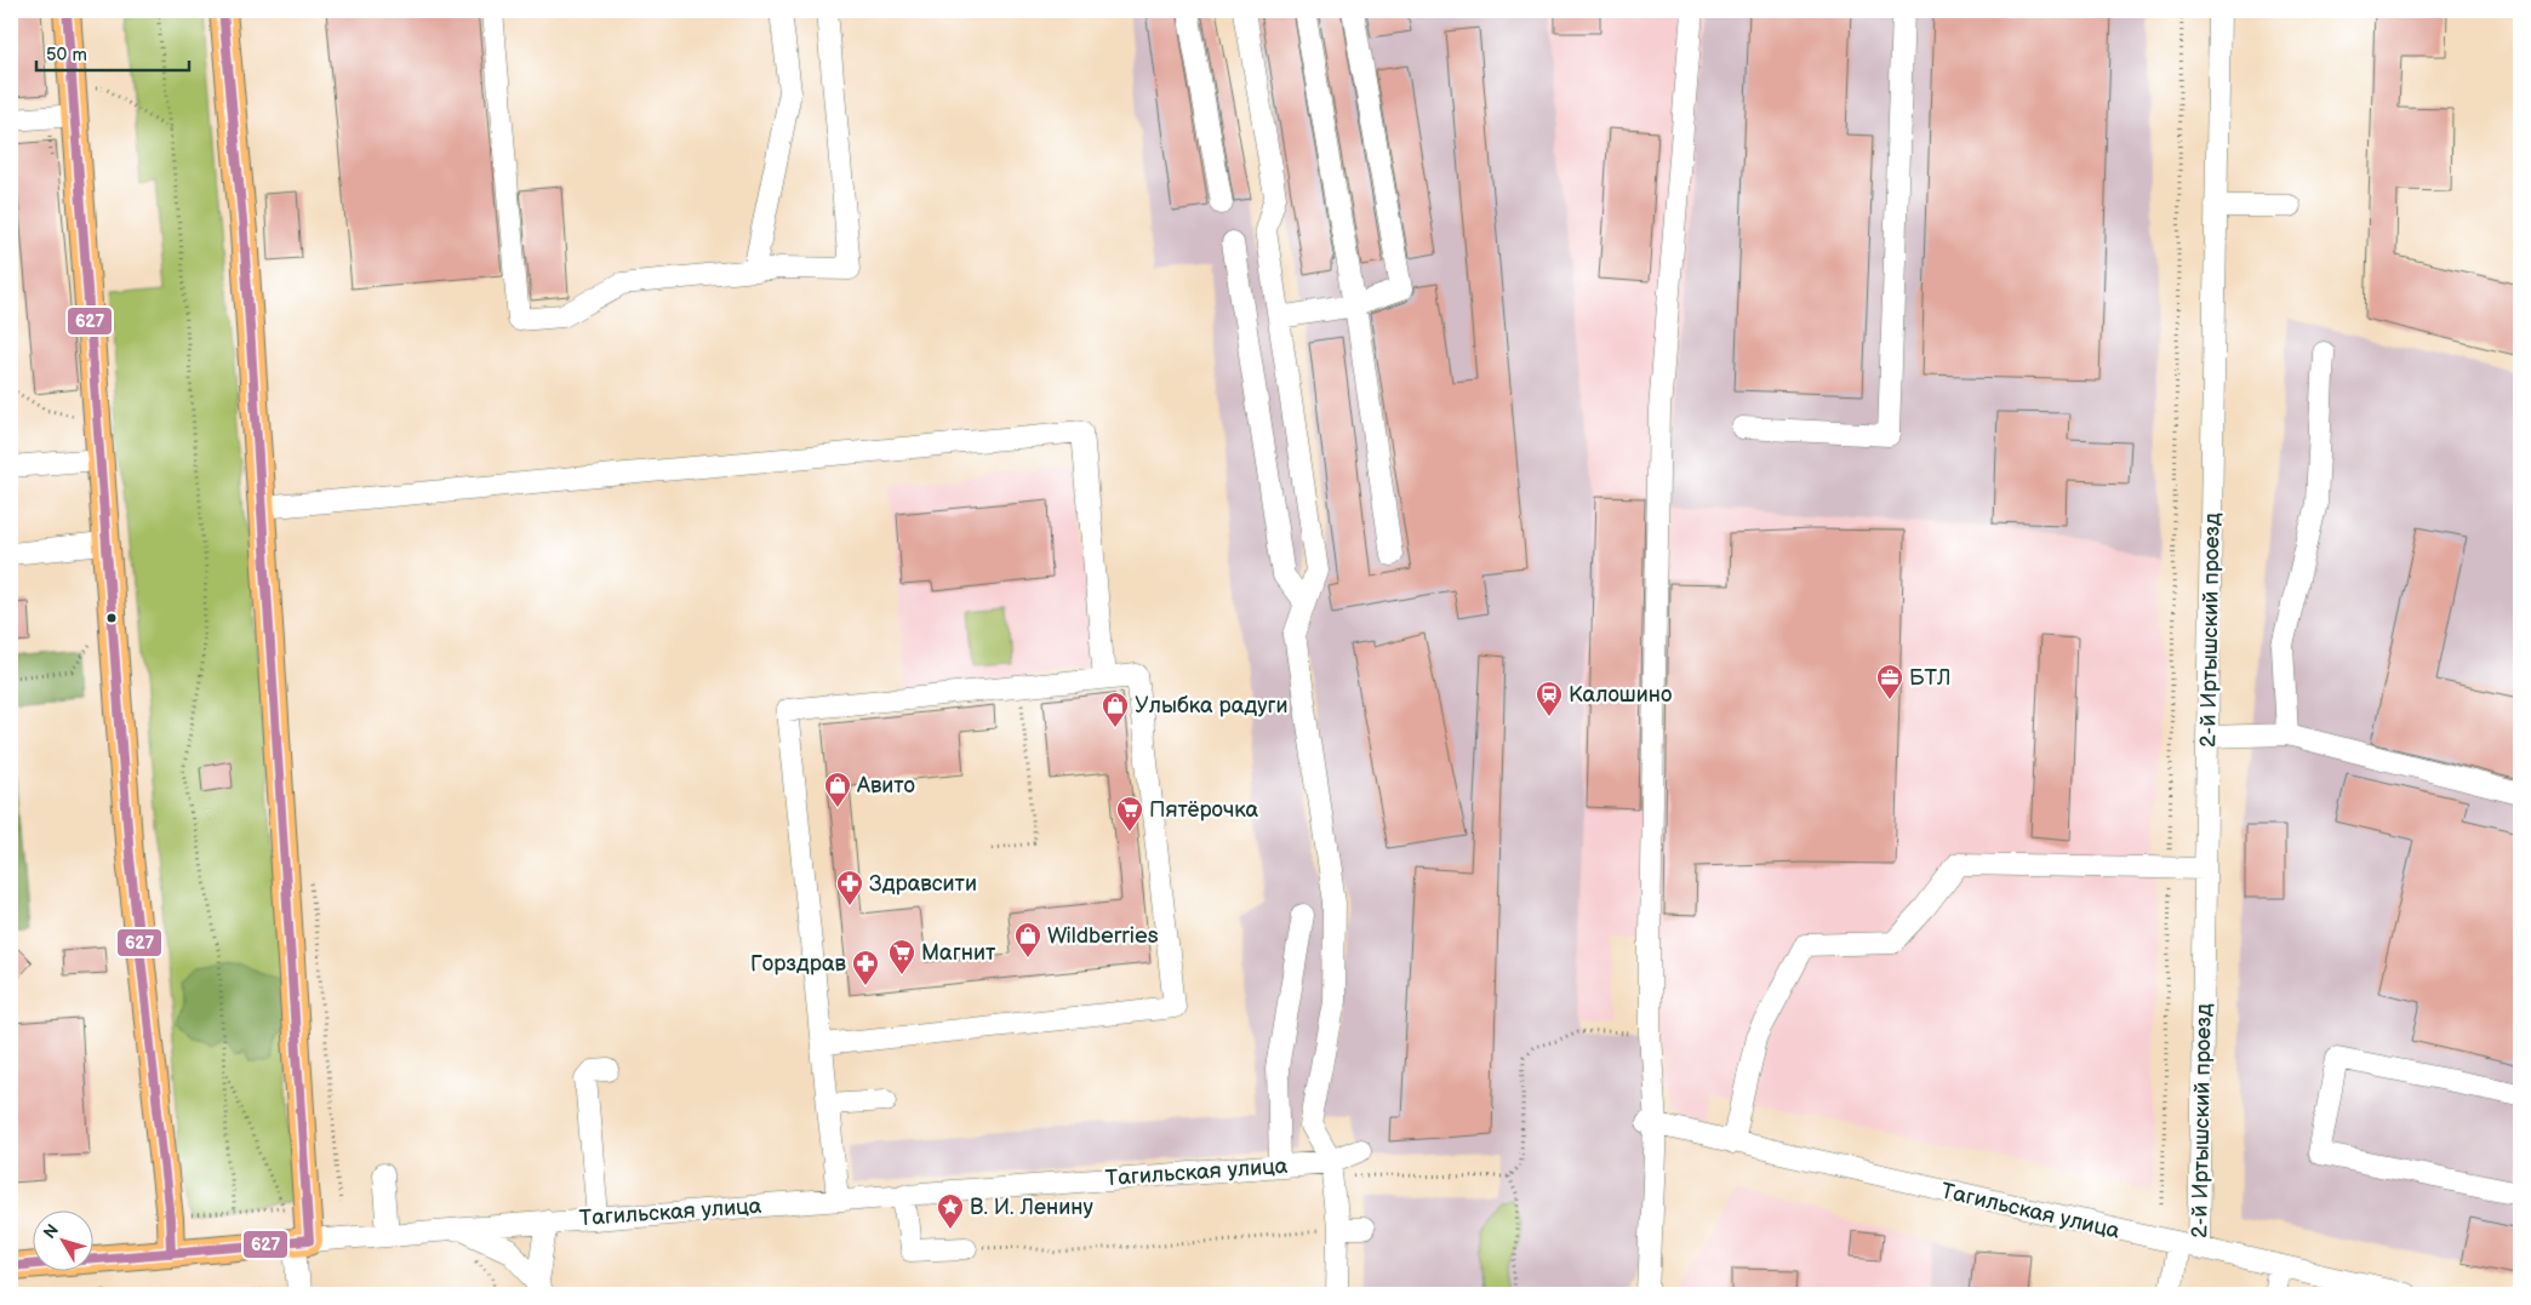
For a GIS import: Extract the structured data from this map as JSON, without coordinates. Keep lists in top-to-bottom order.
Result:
{
  "streets": {
    "main road": ["Тагильская улица"],
    "street": ["2-й Иртышский проезд"]
  },
  "crossings": [
    ["2-й Иртышский проезд", "Тагильская улица"]
  ],
  "places": {
    "office": ["БТЛ"],
    "station": ["Калошино"],
    "shop": ["Улыбка радуги", "Авито", "Wildberries"],
    "supermarket": ["Пятёрочка", "Магнит"],
    "pharmacy": ["Здравсити", "Горздрав"],
    "place": ["В. И. Ленину"]
  },
  "lines": ["transit line 627"],
  "scale_bar": "50 m",
  "north": "top left"
}
